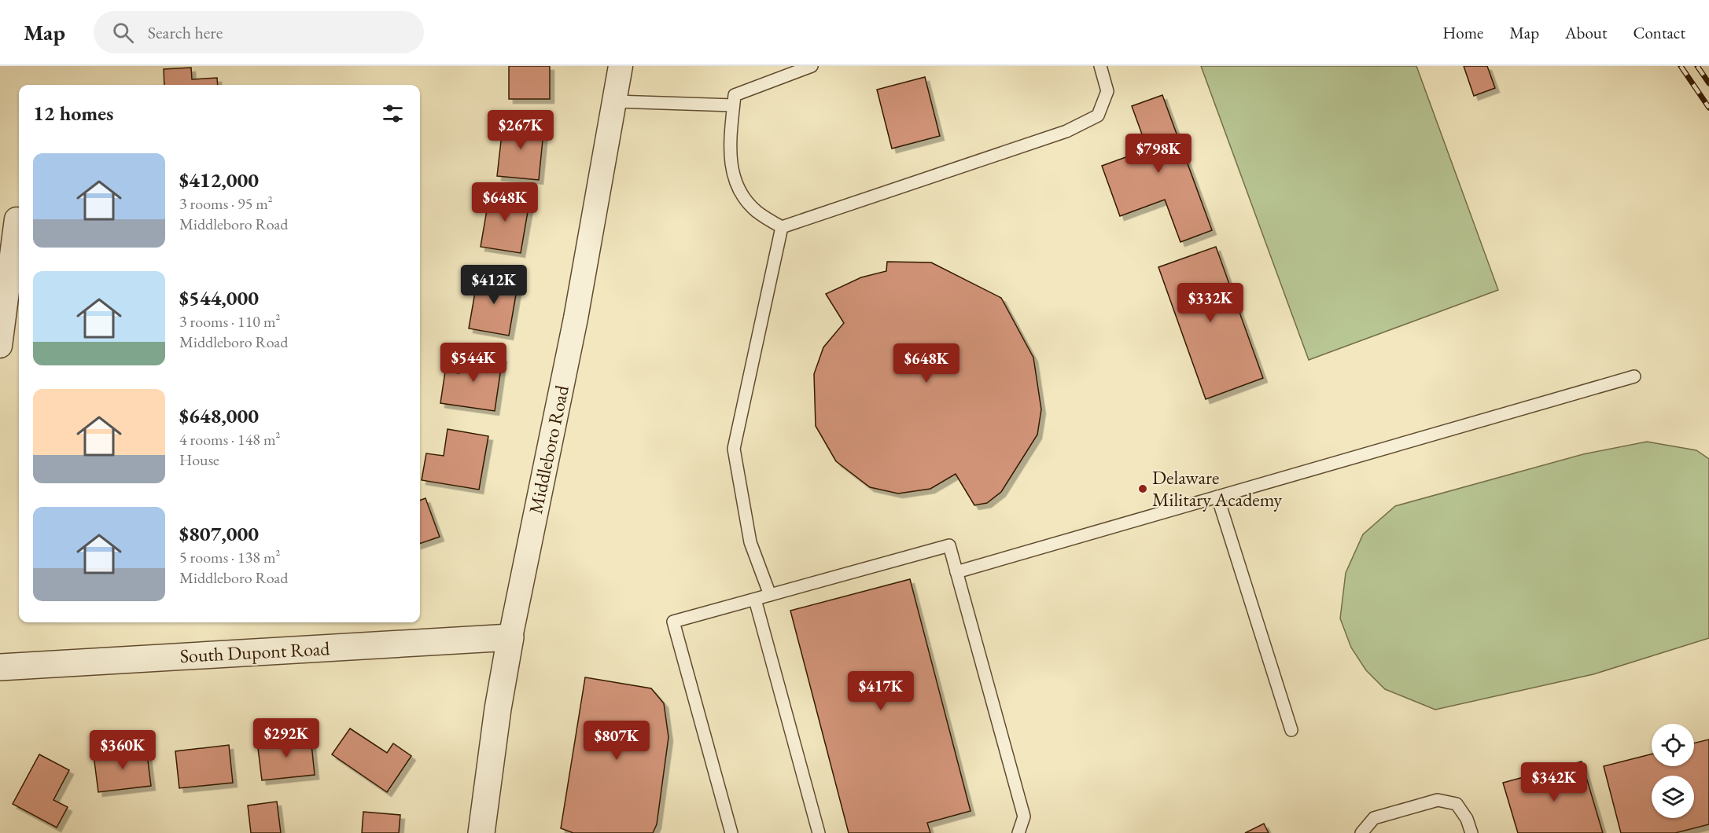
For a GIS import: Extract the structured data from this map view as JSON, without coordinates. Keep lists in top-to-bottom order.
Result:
{
  "streets": {
    "street": ["Middleboro Road", "South Dupont Road"]
  },
  "crossings": [
    ["Middleboro Road", "South Dupont Road"]
  ],
  "places": ["Delaware Military Academy"],
  "page": {
    "header": "Map",
    "search": "Search here",
    "nav": [
      "Home",
      "Map",
      "About",
      "Contact"
    ],
    "heading": "12 homes",
    "price": [
      "$267K",
      "$798K",
      "$648K",
      "$412K",
      "$332K",
      "$544K",
      "$648K",
      "$417K",
      "$292K",
      "$807K",
      "$360K",
      "$342K"
    ],
    "list": [
      {
        "name": "$412,000",
        "note": "3 rooms · 95 m² · Middleboro Road"
      },
      {
        "name": "$544,000",
        "note": "3 rooms · 110 m² · Middleboro Road"
      },
      {
        "name": "$648,000",
        "note": "4 rooms · 148 m² · House"
      },
      {
        "name": "$807,000",
        "note": "5 rooms · 138 m² · Middleboro Road"
      }
    ]
  }
}
